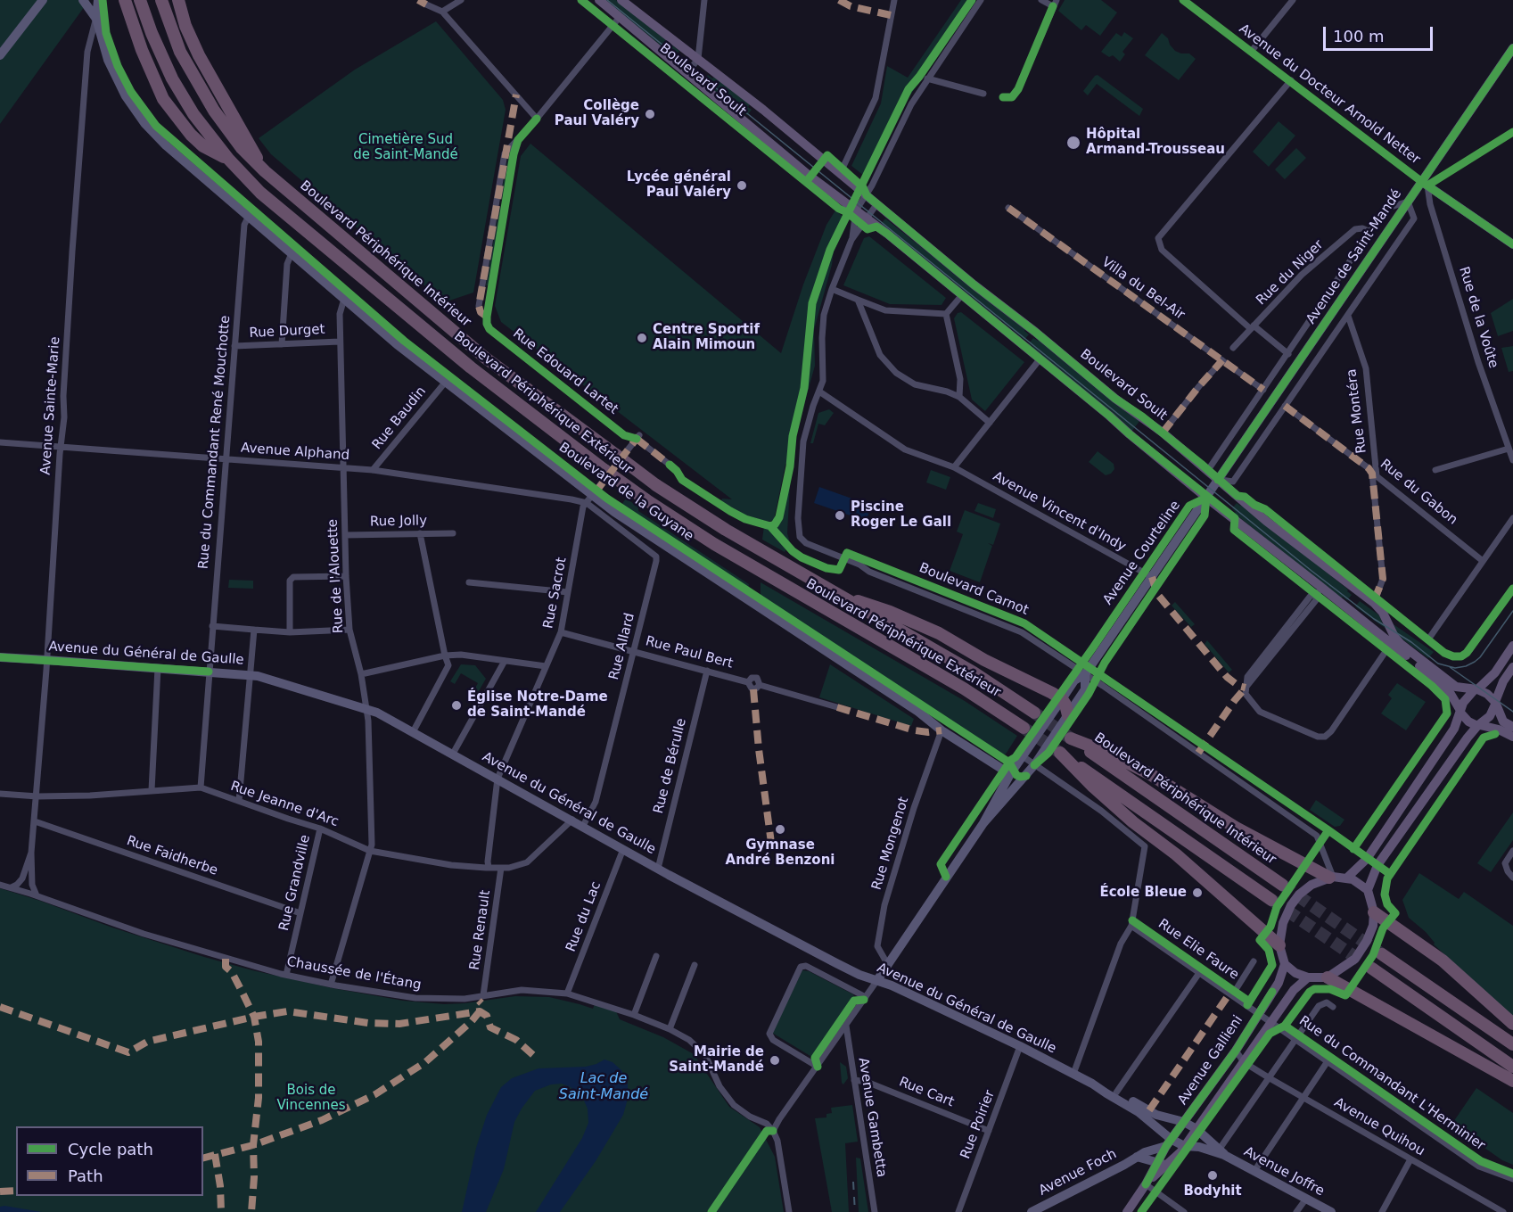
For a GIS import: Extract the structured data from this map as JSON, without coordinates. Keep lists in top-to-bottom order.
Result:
{
  "streets": {
    "highway": ["Boulevard Périphérique Intérieur", "Boulevard Périphérique Extérieur"],
    "main road": [
      "Boulevard Soult",
      "Avenue du Docteur Arnold Netter",
      "Avenue de Saint-Mandé",
      "Boulevard de la Guyane",
      "Avenue Courteline",
      "Avenue du Général de Gaulle",
      "Avenue Gallieni",
      "Avenue Joffre",
      "Avenue Foch"
    ],
    "street": [
      "Rue du Niger",
      "Villa du Bel-Air",
      "Rue de la Voûte",
      "Rue Durget",
      "Avenue Sainte-Marie",
      "Rue Montéra",
      "Rue Baudin",
      "Rue du Commandant René Mouchotte",
      "Avenue Alphand",
      "Rue du Gabon",
      "Avenue Vincent d'Indy",
      "Rue Jolly",
      "Rue de l'Alouette",
      "Boulevard Carnot",
      "Rue Sacrot",
      "Rue Allard",
      "Rue Paul Bert",
      "Rue de Bérulle",
      "Rue Jeanne d'Arc",
      "Rue Mongenot",
      "Rue Faidherbe",
      "Rue Grandville",
      "Rue du Lac",
      "Rue Renault",
      "Rue Elie Faure",
      "Chaussée de l'Étang",
      "Rue du Commandant L'Herminier",
      "Rue Cart",
      "Avenue Gambetta",
      "Rue Poirier",
      "Avenue Quihou"
    ],
    "cycle path": ["Rue Edouard Lartet"]
  },
  "crossings": [
    ["Boulevard Soult", "Avenue de Saint-Mandé"],
    ["Boulevard Soult", "Rue Montéra"],
    ["Boulevard Soult", "Avenue Courteline"],
    ["Avenue du Docteur Arnold Netter", "Avenue de Saint-Mandé"],
    ["Avenue du Docteur Arnold Netter", "Rue de la Voûte"],
    ["Boulevard Périphérique Intérieur", "Boulevard Carnot"],
    ["Boulevard Périphérique Intérieur", "Avenue Gallieni"],
    ["Avenue de Saint-Mandé", "Rue du Niger"],
    ["Avenue de Saint-Mandé", "Villa du Bel-Air"],
    ["Avenue de Saint-Mandé", "Rue de la Voûte"],
    ["Avenue de Saint-Mandé", "Rue Montéra"],
    ["Avenue de Saint-Mandé", "Rue du Gabon"],
    ["Avenue de Saint-Mandé", "Avenue Courteline"],
    ["Rue Durget", "Rue du Commandant René Mouchotte"],
    ["Rue Durget", "Rue de l'Alouette"],
    ["Avenue Sainte-Marie", "Avenue Alphand"],
    ["Avenue Sainte-Marie", "Boulevard de la Guyane"],
    ["Avenue Sainte-Marie", "Avenue du Général de Gaulle"],
    ["Avenue Sainte-Marie", "Rue Jeanne d'Arc"],
    ["Avenue Sainte-Marie", "Rue Faidherbe"],
    ["Rue Montéra", "Rue du Gabon"],
    ["Rue Baudin", "Avenue Alphand"],
    ["Rue Baudin", "Boulevard de la Guyane"],
    ["Rue du Commandant René Mouchotte", "Avenue Alphand"],
    ["Rue du Commandant René Mouchotte", "Boulevard de la Guyane"],
    ["Rue du Commandant René Mouchotte", "Avenue du Général de Gaulle"],
    ["Rue du Commandant René Mouchotte", "Rue Jeanne d'Arc"],
    ["Avenue Alphand", "Boulevard de la Guyane"],
    ["Avenue Alphand", "Rue de l'Alouette"],
    ["Avenue Alphand", "Rue Sacrot"],
    ["Avenue Alphand", "Rue Allard"],
    ["Boulevard de la Guyane", "Avenue Courteline"],
    ["Boulevard de la Guyane", "Rue de l'Alouette"],
    ["Boulevard de la Guyane", "Rue Sacrot"],
    ["Boulevard de la Guyane", "Rue Allard"],
    ["Boulevard de la Guyane", "Rue Mongenot"],
    ["Avenue Vincent d'Indy", "Avenue Courteline"],
    ["Avenue Vincent d'Indy", "Boulevard Carnot"],
    ["Rue Jolly", "Rue de l'Alouette"],
    ["Avenue Courteline", "Boulevard Carnot"],
    ["Rue de l'Alouette", "Avenue du Général de Gaulle"],
    ["Rue de l'Alouette", "Rue Jeanne d'Arc"],
    ["Rue de l'Alouette", "Chaussée de l'Étang"],
    ["Boulevard Carnot", "Avenue Gallieni"],
    ["Rue Sacrot", "Rue Allard"],
    ["Rue Sacrot", "Rue Paul Bert"],
    ["Rue Sacrot", "Avenue du Général de Gaulle"],
    ["Rue Sacrot", "Rue Jeanne d'Arc"],
    ["Rue Allard", "Rue Paul Bert"],
    ["Rue Allard", "Avenue du Général de Gaulle"],
    ["Rue Paul Bert", "Rue de Bérulle"],
    ["Avenue du Général de Gaulle", "Rue de Bérulle"],
    ["Avenue du Général de Gaulle", "Rue Jeanne d'Arc"],
    ["Avenue du Général de Gaulle", "Rue du Lac"],
    ["Avenue du Général de Gaulle", "Avenue Gallieni"],
    ["Avenue du Général de Gaulle", "Rue Poirier"],
    ["Avenue du Général de Gaulle", "Avenue Joffre"],
    ["Avenue du Général de Gaulle", "Avenue Foch"],
    ["Rue Jeanne d'Arc", "Rue Grandville"],
    ["Rue Jeanne d'Arc", "Rue Renault"],
    ["Rue Faidherbe", "Rue Grandville"],
    ["Rue Grandville", "Chaussée de l'Étang"],
    ["Rue du Lac", "Chaussée de l'Étang"],
    ["Rue Renault", "Chaussée de l'Étang"],
    ["Rue Elie Faure", "Avenue Gallieni"],
    ["Rue Elie Faure", "Rue du Commandant L'Herminier"],
    ["Avenue Gallieni", "Rue du Commandant L'Herminier"],
    ["Avenue Gallieni", "Avenue Quihou"],
    ["Avenue Gallieni", "Avenue Foch"],
    ["Rue Cart", "Avenue Gambetta"],
    ["Rue Cart", "Rue Poirier"]
  ],
  "water": ["Lac de Saint-Mandé"],
  "parks": ["Cimetière Sud de Saint-Mandé", "Bois de Vincennes"],
  "places": [
    "Collège Paul Valéry",
    "Hôpital Armand-Trousseau",
    "Lycée général Paul Valéry",
    "Centre Sportif Alain Mimoun",
    "Piscine Roger Le Gall",
    "Église Notre-Dame de Saint-Mandé",
    "Gymnase André Benzoni",
    "École Bleue",
    "Mairie de Saint-Mandé",
    "Bodyhit"
  ],
  "legend": ["Cycle path", "Path"],
  "scale_bar": "100 m"
}
